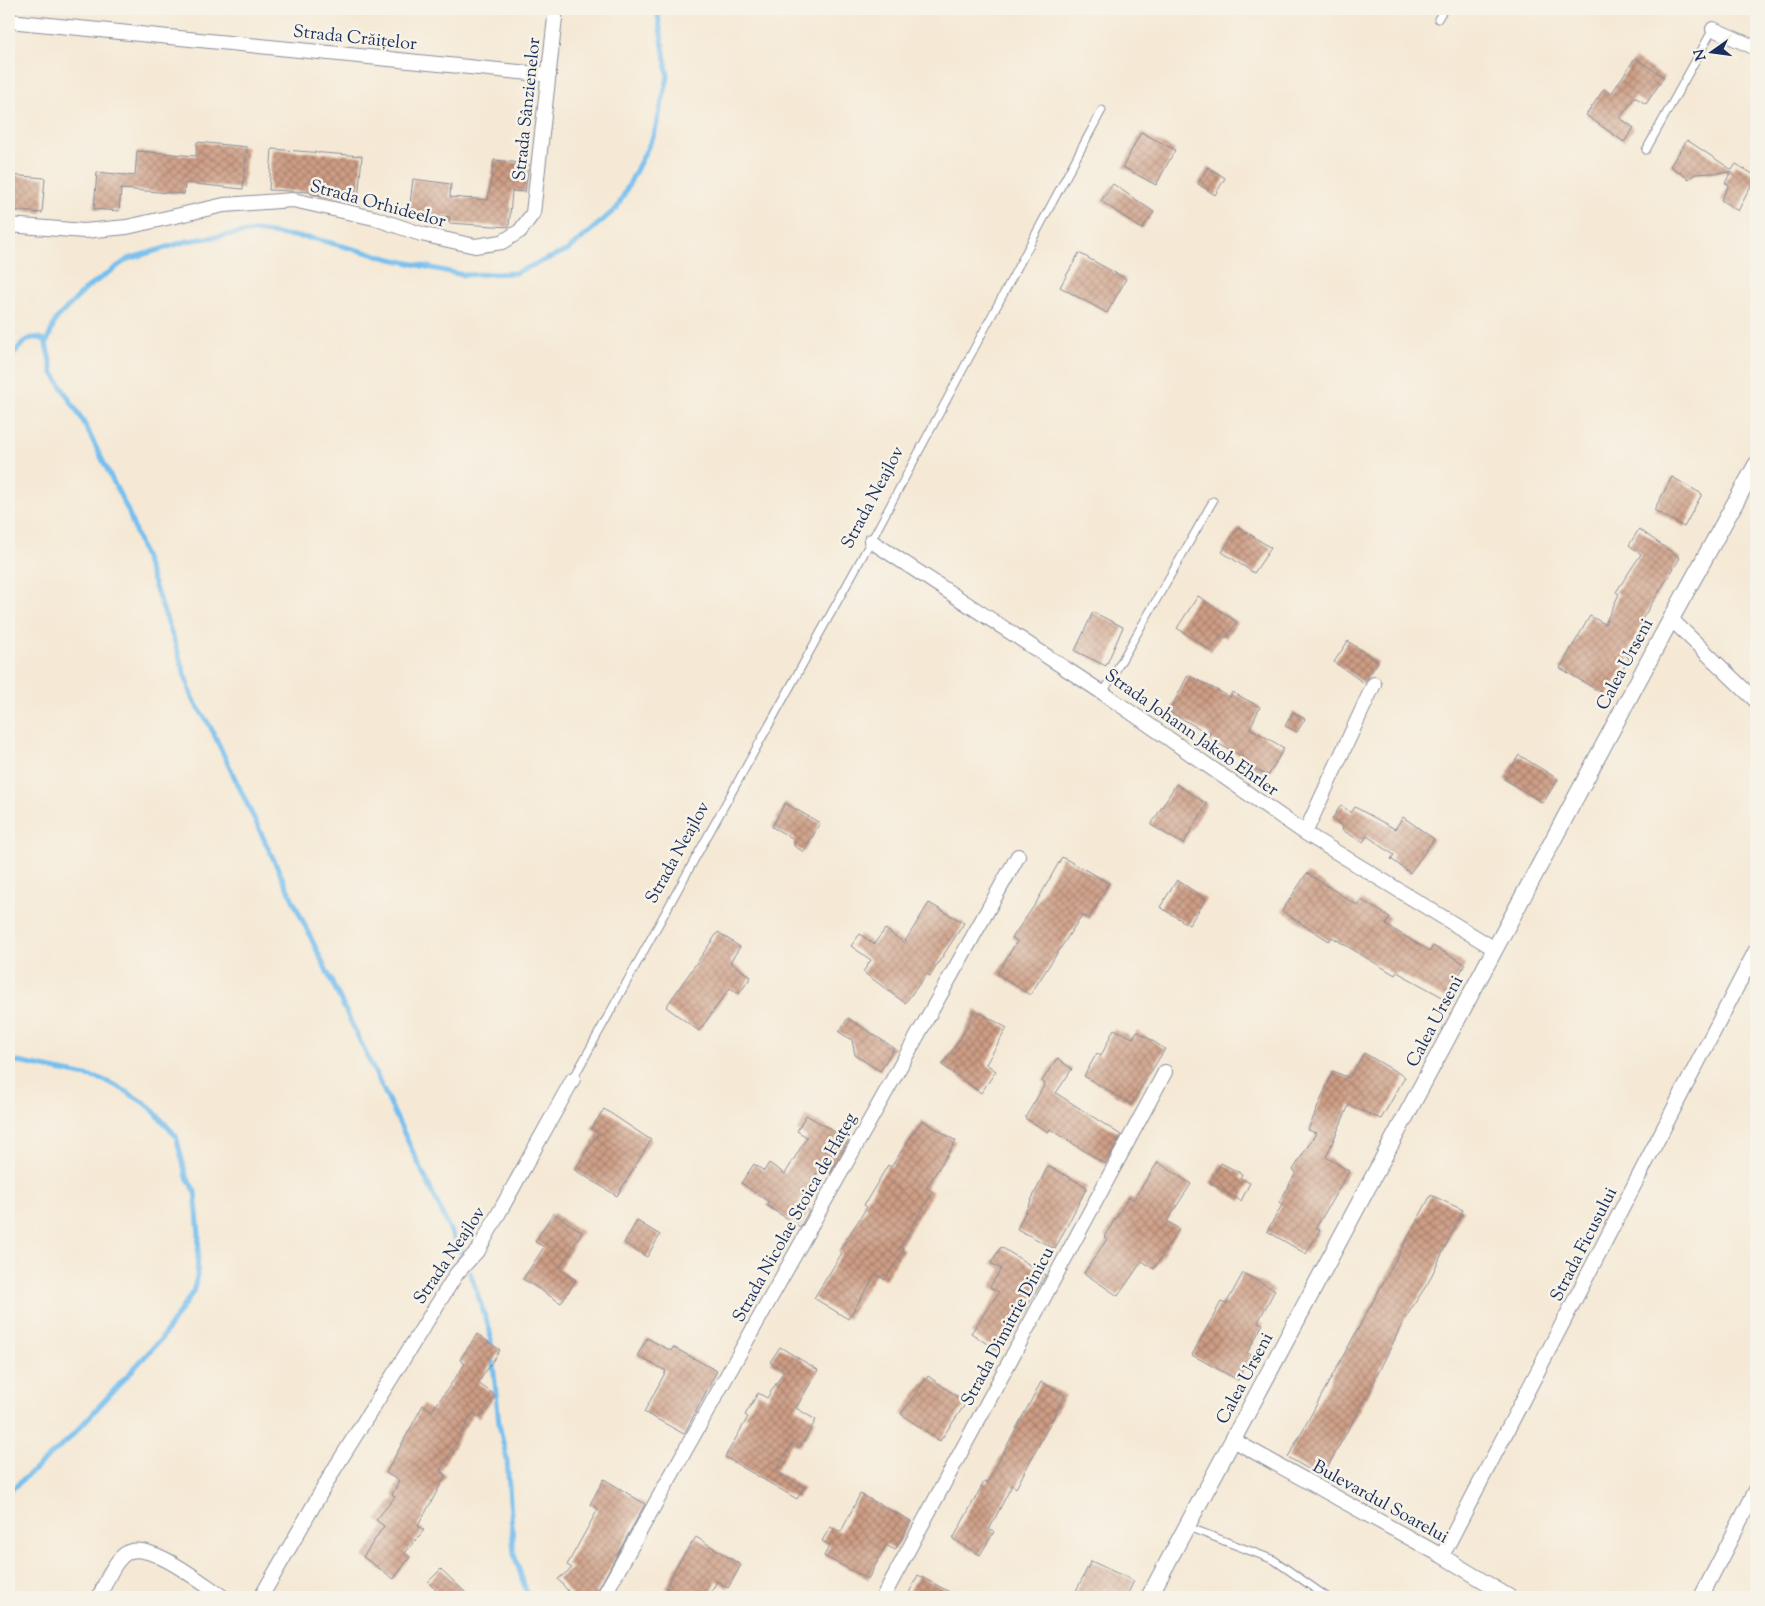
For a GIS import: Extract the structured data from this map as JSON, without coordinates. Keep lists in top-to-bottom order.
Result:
{
  "streets": {
    "street": [
      "Strada Crăițelor",
      "Strada Sânzienelor",
      "Strada Orhideelor",
      "Strada Neajlov",
      "Calea Urseni",
      "Strada Johann Jakob Ehrler",
      "Strada Nicolae Stoica de Hațeg",
      "Strada Ficusului",
      "Strada Dimitrie Dinicu",
      "Bulevardul Soarelui"
    ]
  },
  "crossings": [
    ["Strada Crăițelor", "Strada Sânzienelor"],
    ["Strada Sânzienelor", "Strada Orhideelor"],
    ["Strada Neajlov", "Strada Johann Jakob Ehrler"],
    ["Calea Urseni", "Strada Johann Jakob Ehrler"],
    ["Calea Urseni", "Bulevardul Soarelui"],
    ["Strada Ficusului", "Bulevardul Soarelui"]
  ],
  "north": "left"
}
